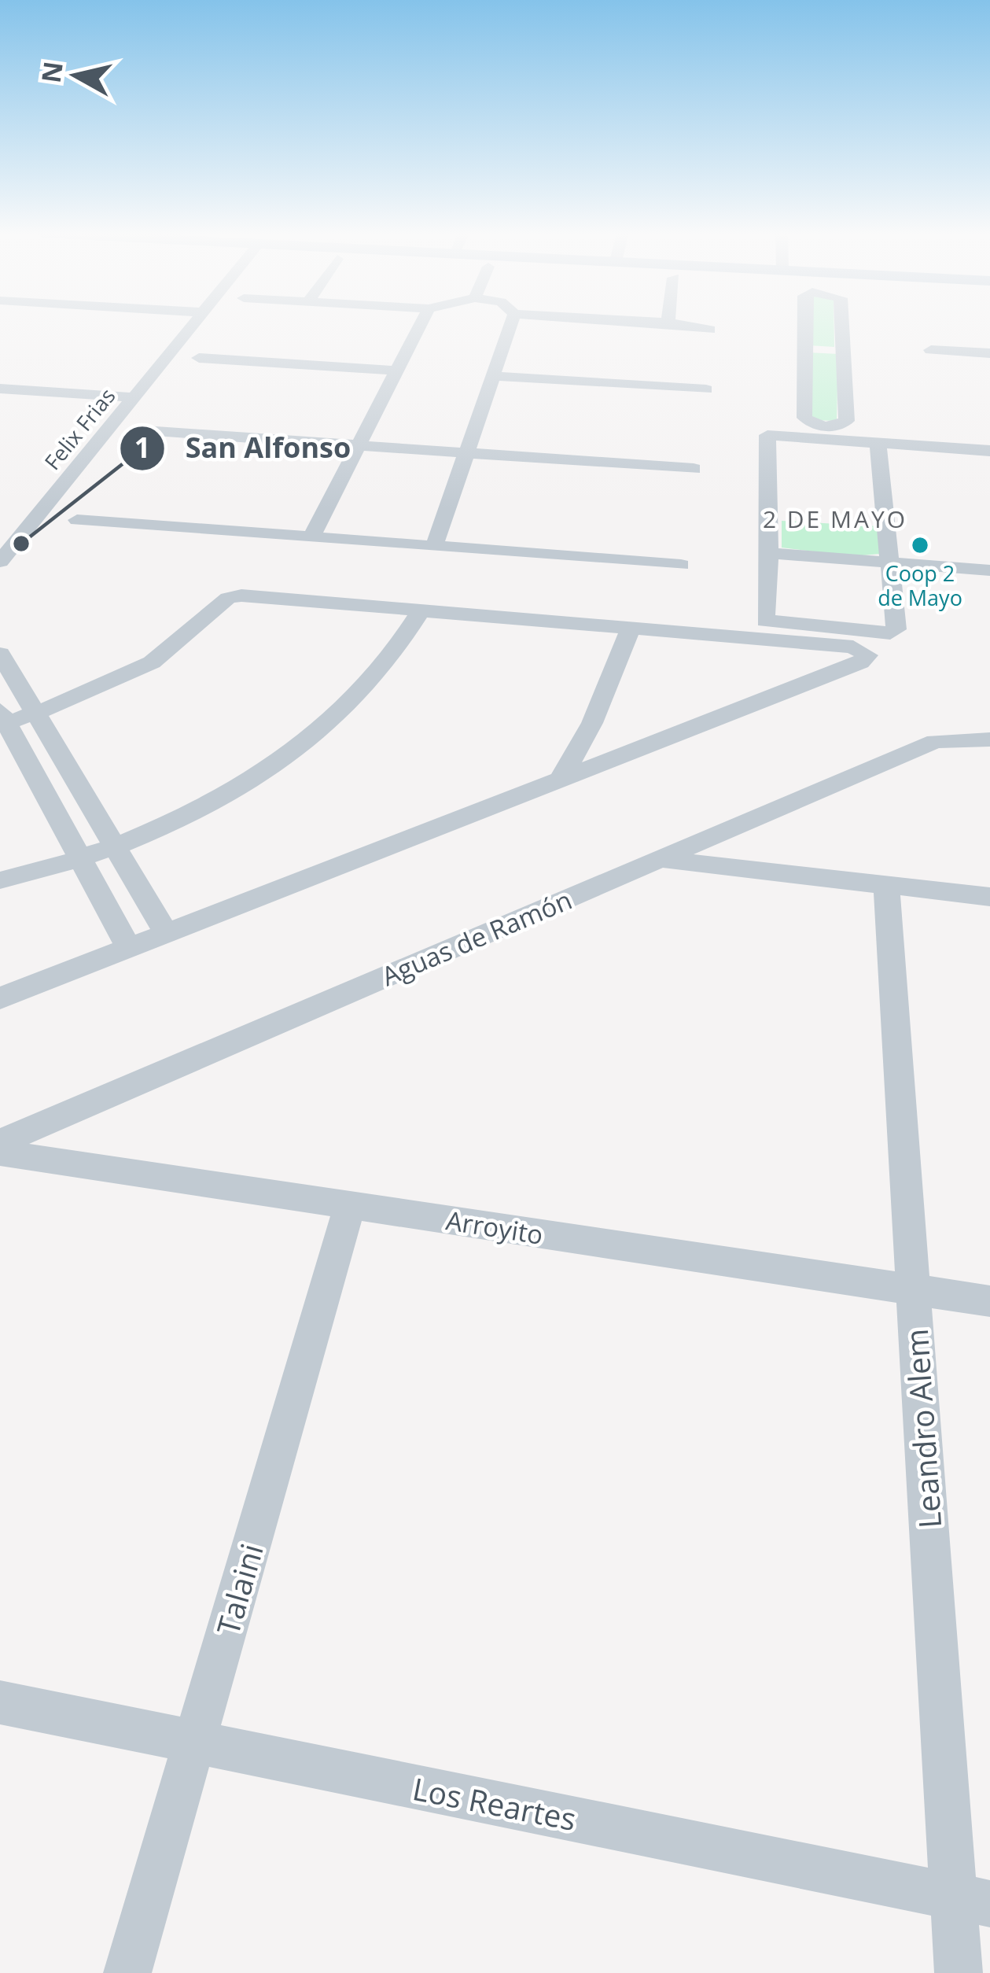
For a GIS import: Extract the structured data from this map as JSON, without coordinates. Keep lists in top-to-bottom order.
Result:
{
  "streets": {
    "street": [
      "Felix Frias",
      "Aguas de Ramón",
      "Arroyito",
      "Leandro Alem",
      "Talaini",
      "Los Reartes"
    ]
  },
  "crossings": [
    ["Arroyito", "Leandro Alem"],
    ["Arroyito", "Talaini"],
    ["Leandro Alem", "Los Reartes"],
    ["Talaini", "Los Reartes"]
  ],
  "districts": ["2 DE MAYO"],
  "places": ["San Alfonso", "Coop 2 de Mayo"],
  "north": "left"
}
